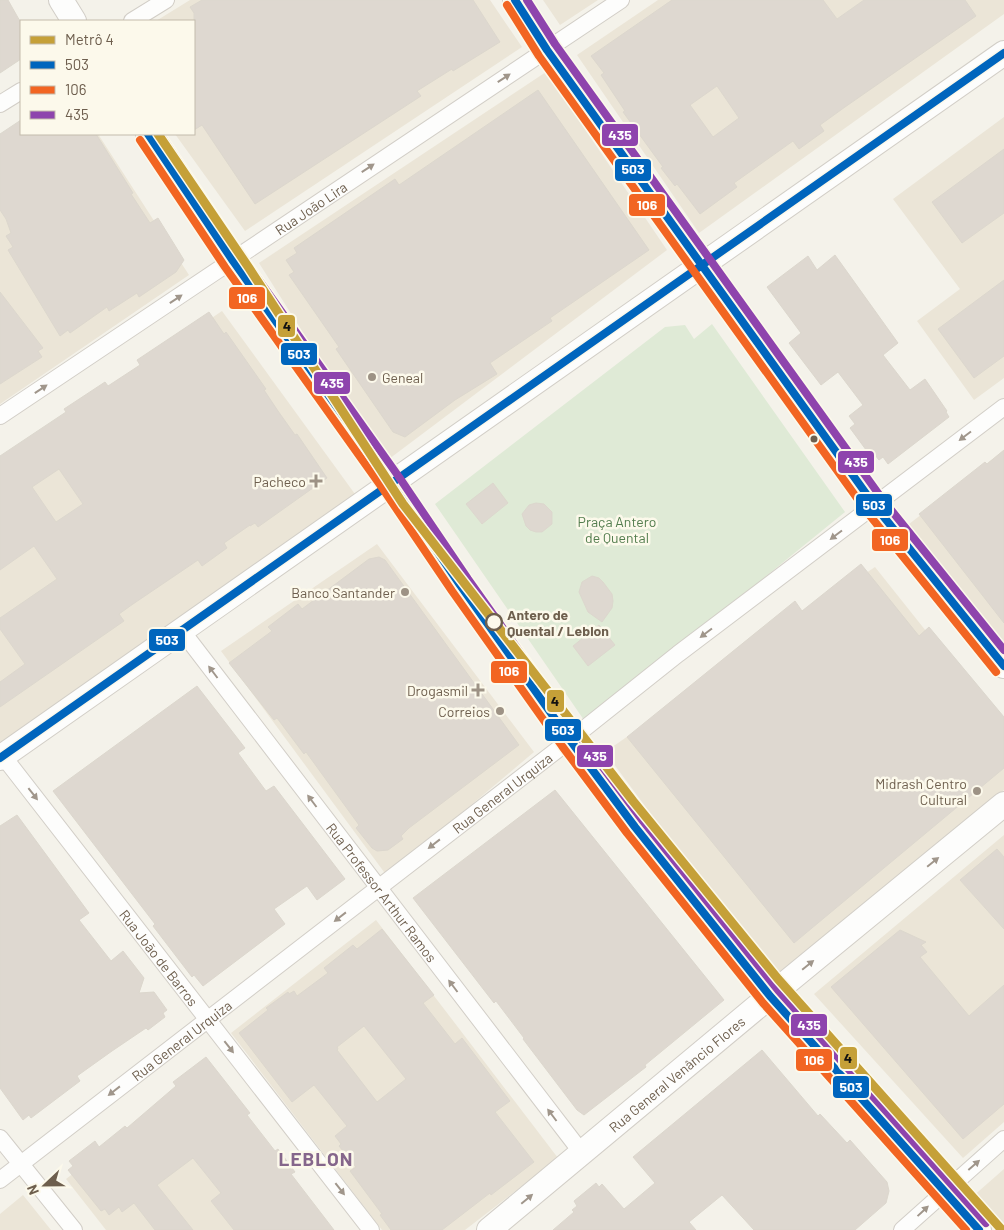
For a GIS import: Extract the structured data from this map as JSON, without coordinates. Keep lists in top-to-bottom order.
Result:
{
  "streets": {
    "main road": ["Rua General Venâncio Flores"],
    "street": [
      "Rua João Lira",
      "Rua General Urquiza",
      "Rua Professor Arthur Ramos",
      "Rua João de Barros"
    ]
  },
  "crossings": [
    ["Rua General Urquiza", "Rua Professor Arthur Ramos"],
    ["Rua General Urquiza", "Rua João de Barros"],
    ["Rua Professor Arthur Ramos", "Rua General Venâncio Flores"]
  ],
  "one_way": [
    "Rua João Lira",
    "Rua General Urquiza",
    "Rua Professor Arthur Ramos",
    "Rua João de Barros",
    "Rua General Venâncio Flores"
  ],
  "districts": ["LEBLON"],
  "parks": ["Praça Antero de Quental"],
  "places": {
    "other": [
      "Geneal",
      "Banco Santander",
      "Antero de Quental / Leblon",
      "Correios",
      "Midrash Centro Cultural"
    ],
    "health": ["Pacheco", "Drogasmil"]
  },
  "lines": [
    "transit line 503",
    "transit line 435",
    "transit line 106",
    "metro line 4"
  ],
  "legend": [
    "Metrô 4",
    "503",
    "106",
    "435"
  ],
  "north": "left"
}
